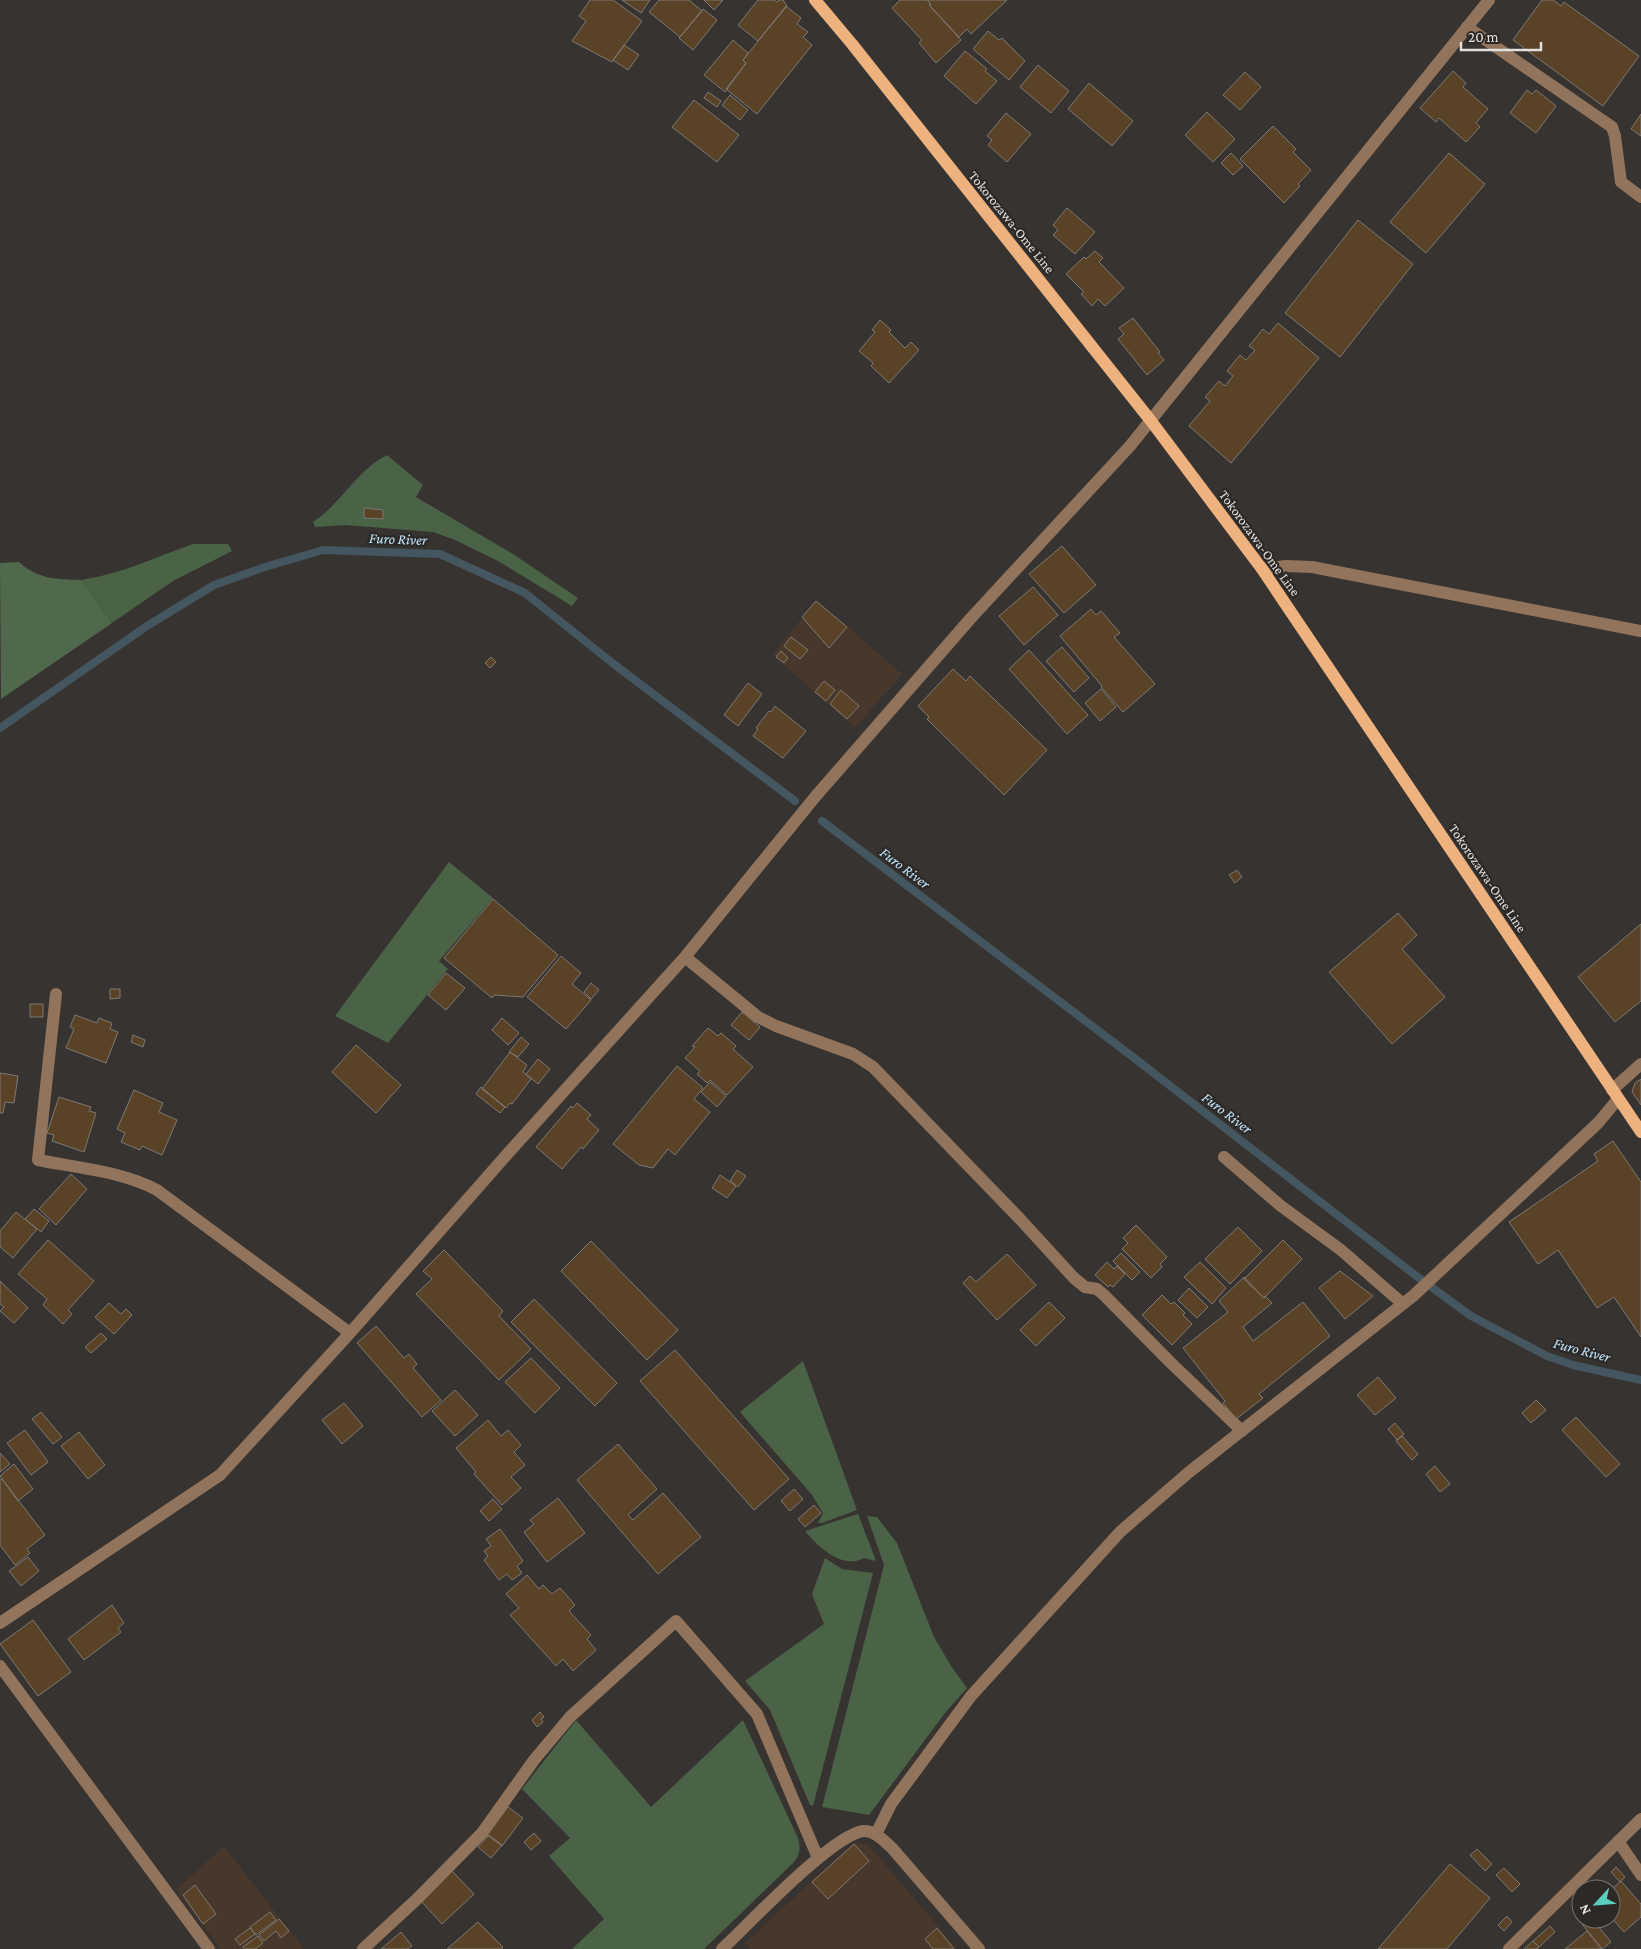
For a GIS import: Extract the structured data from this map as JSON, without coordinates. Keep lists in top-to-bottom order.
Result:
{
  "streets": {
    "main road": ["Tokorozawa-Ome Line"]
  },
  "water": ["Furo River"],
  "scale_bar": "20 m",
  "north": "bottom left"
}
